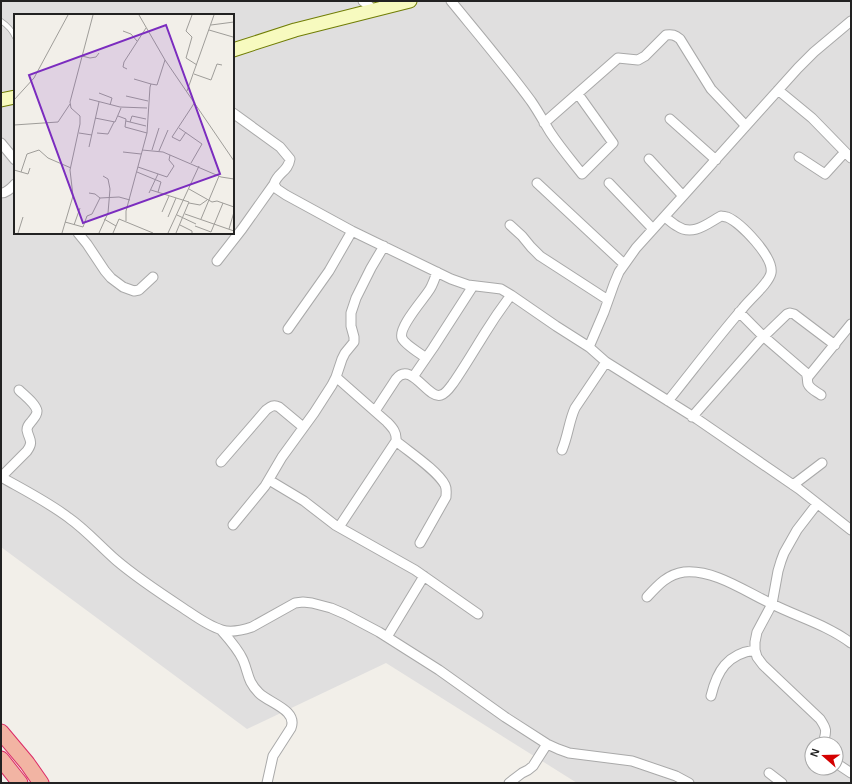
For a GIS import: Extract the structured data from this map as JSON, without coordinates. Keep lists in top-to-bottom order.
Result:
{
  "north": "left"
}
